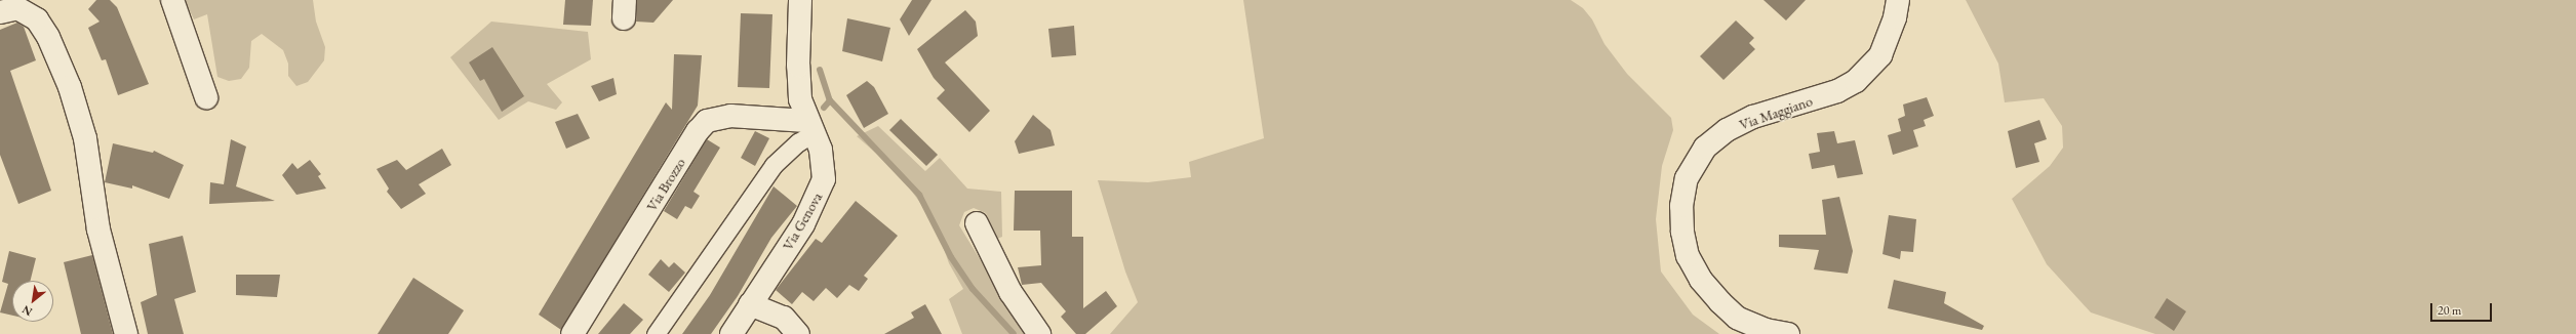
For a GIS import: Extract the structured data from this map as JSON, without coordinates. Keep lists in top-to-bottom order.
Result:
{
  "streets": {
    "street": ["Via Maggiano", "Via Brozzo", "Via Genova"]
  },
  "crossings": [
    ["Via Brozzo", "Via Genova"]
  ],
  "scale_bar": "20 m",
  "north": "bottom left"
}
